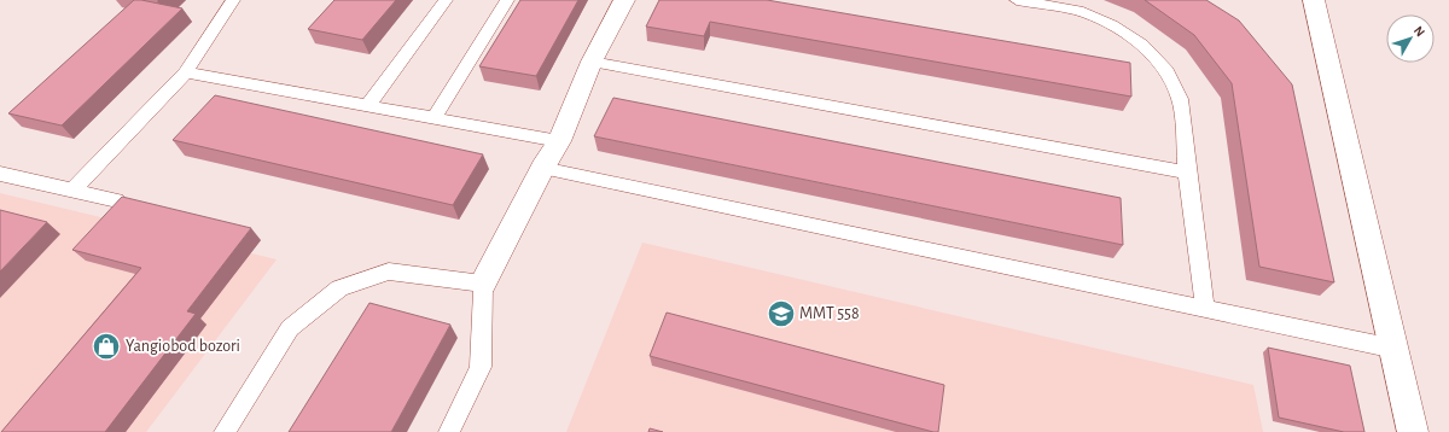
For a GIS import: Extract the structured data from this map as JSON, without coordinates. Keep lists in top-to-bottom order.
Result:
{
  "places": {
    "school or university": ["MMT 558"],
    "shop": ["Yangiobod bozori"]
  },
  "north": "top right"
}
